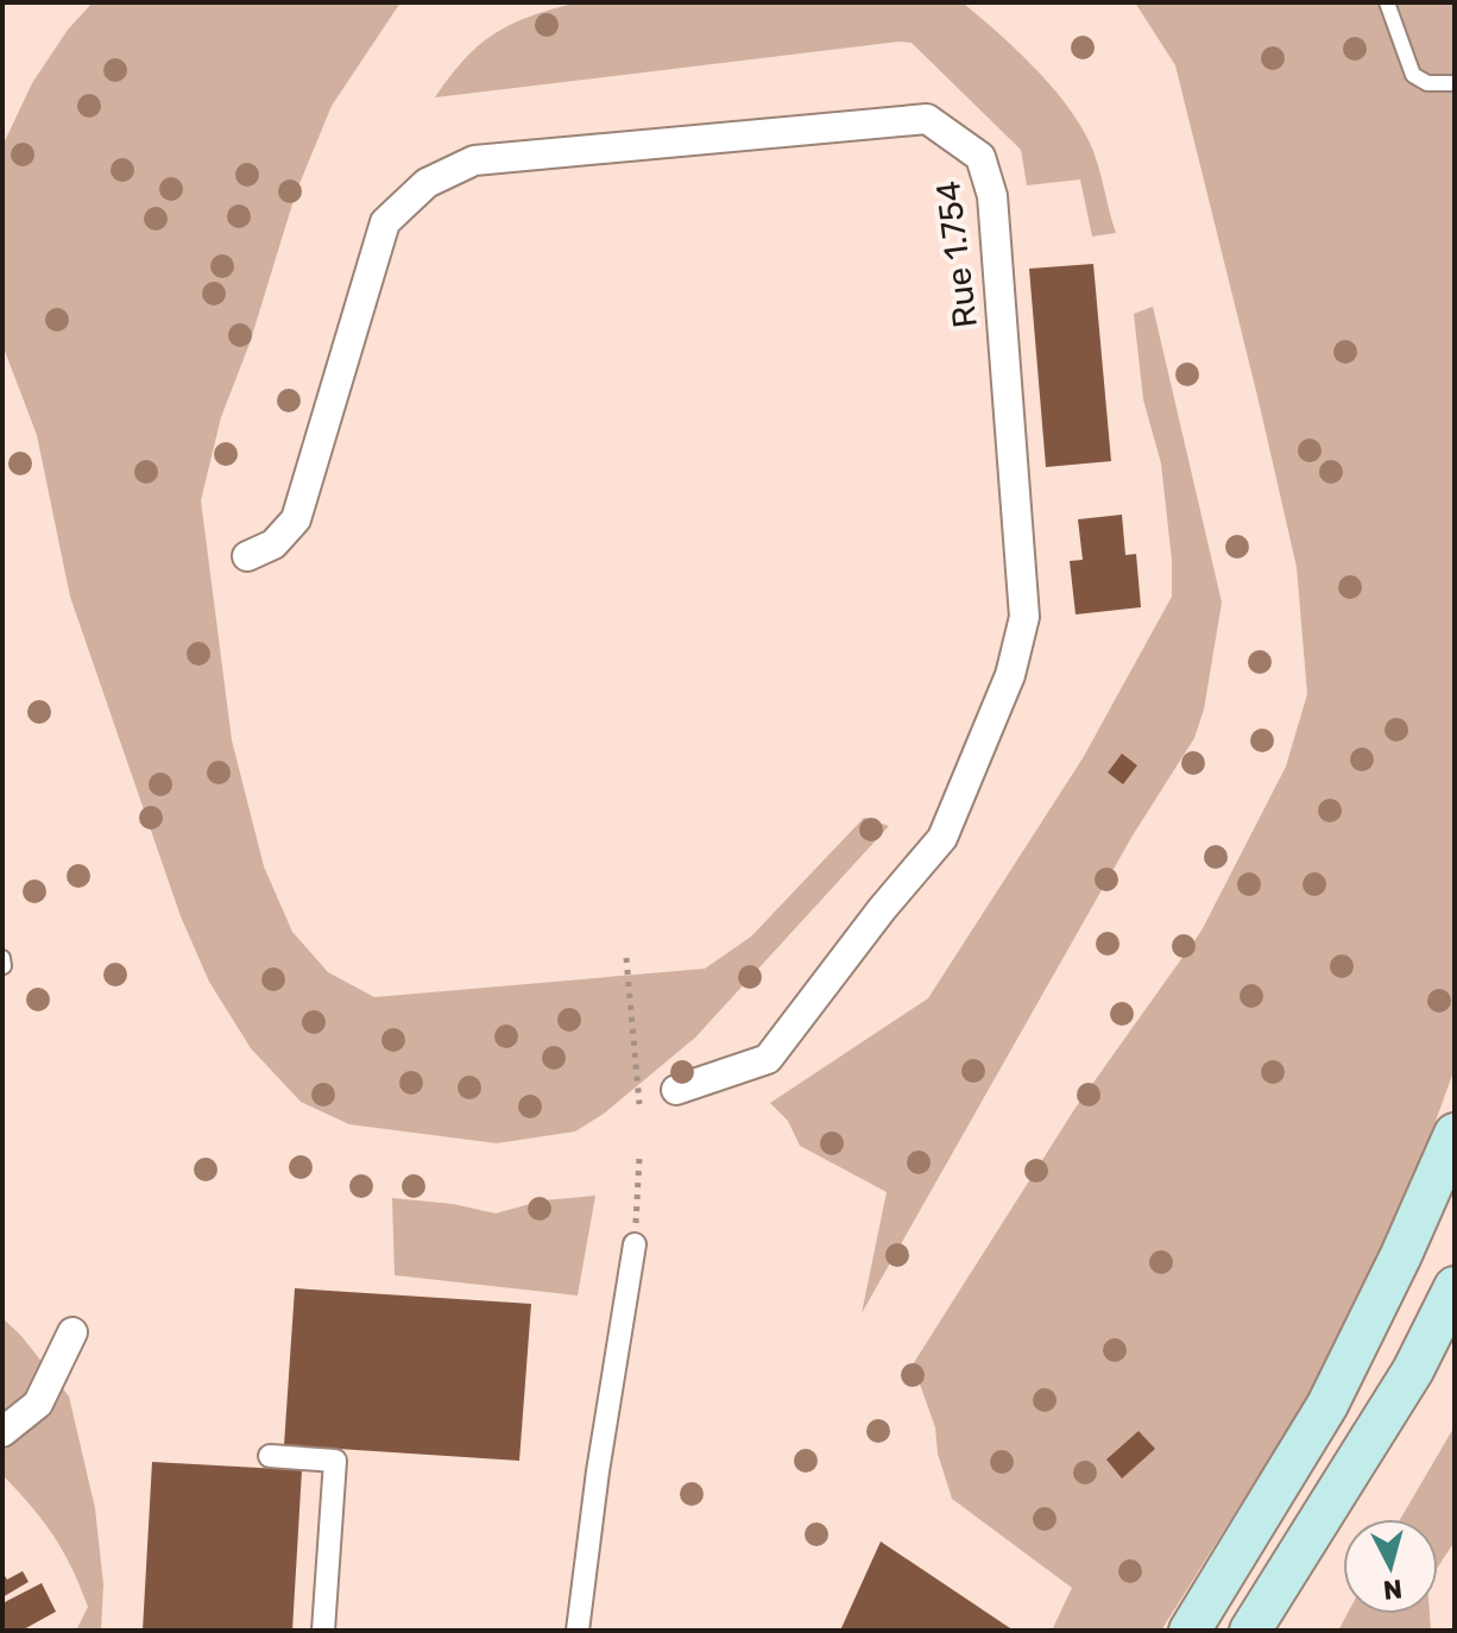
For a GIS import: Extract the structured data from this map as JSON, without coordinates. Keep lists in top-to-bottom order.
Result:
{
  "streets": {
    "street": ["Rue 1.754"]
  },
  "north": "bottom"
}
